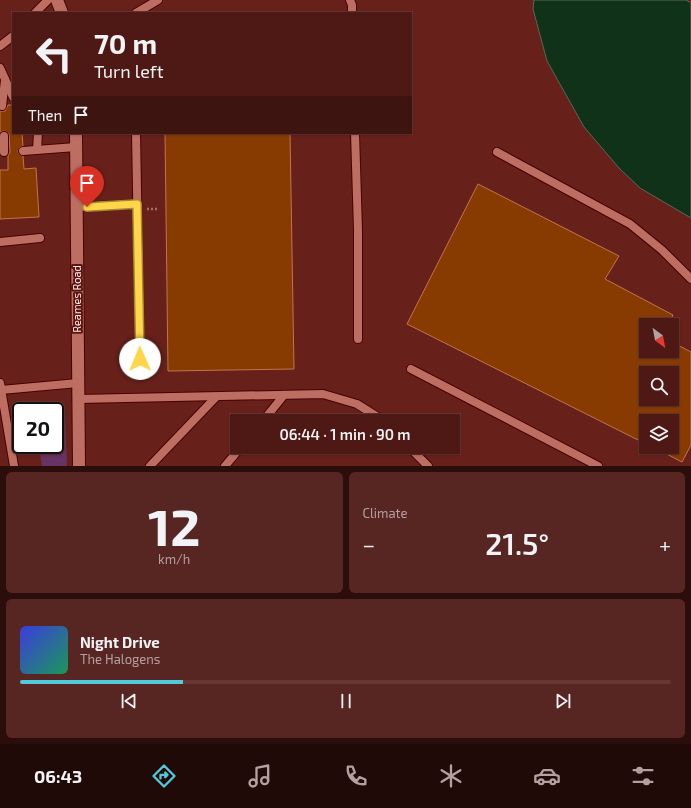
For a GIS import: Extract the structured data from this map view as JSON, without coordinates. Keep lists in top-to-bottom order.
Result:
{
  "streets": {
    "main road": ["Reames Road"]
  },
  "north": "bottom right",
  "page": {
    "turn": ["70 m", "Turn left"],
    "then": "Then",
    "limit": "20",
    "trip": "06:44 · 1 min · 90 m",
    "tile": [
      ["12", "km/h"],
      "Climate"
    ],
    "heat": ["−", "21.5°", "+"],
    "song": ["Night Drive", "The Halogens"],
    "tabs": "06:43"
  }
}
